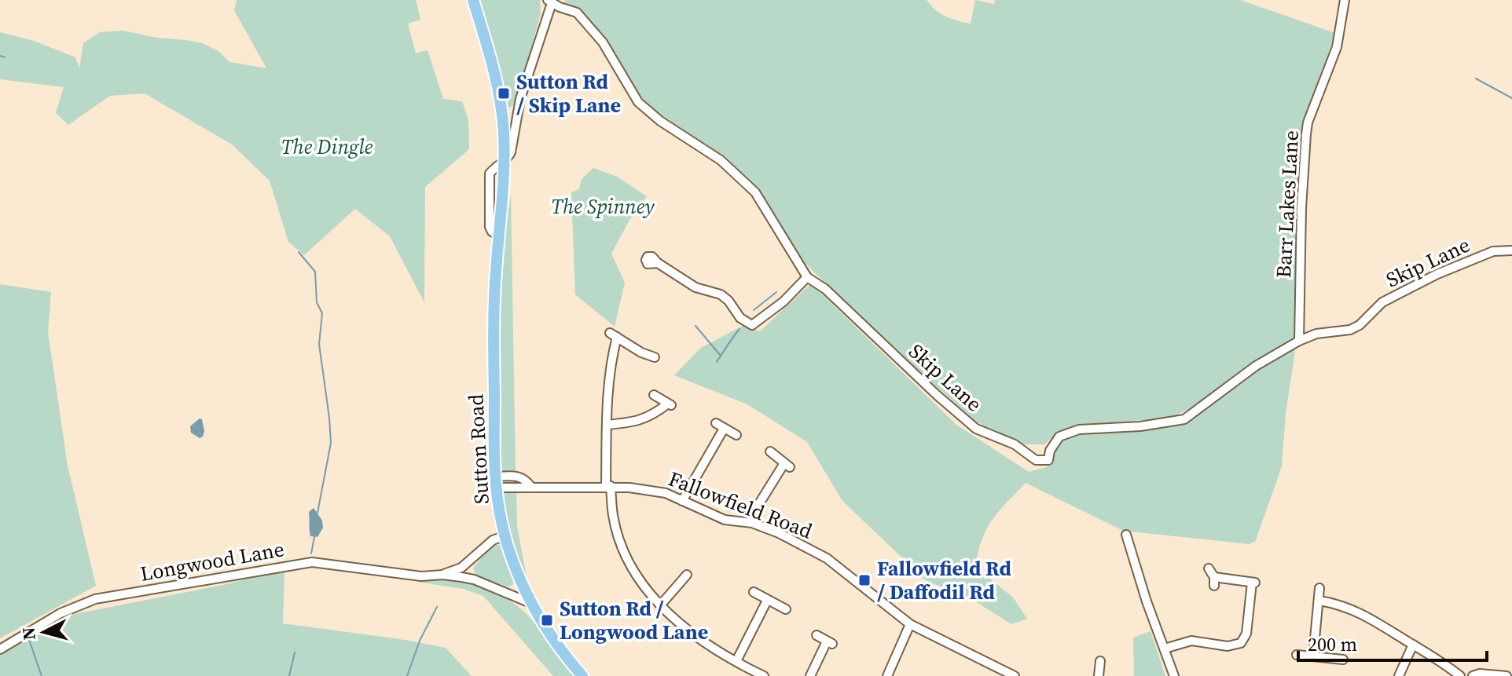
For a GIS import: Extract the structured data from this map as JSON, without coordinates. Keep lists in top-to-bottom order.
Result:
{
  "streets": {
    "main road": ["Sutton Road"],
    "street": [
      "Barr Lakes Lane",
      "Skip Lane",
      "Fallowfield Road",
      "Longwood Lane"
    ]
  },
  "crossings": [
    ["Barr Lakes Lane", "Skip Lane"],
    ["Skip Lane", "Sutton Road"],
    ["Sutton Road", "Fallowfield Road"],
    ["Sutton Road", "Longwood Lane"]
  ],
  "parks": ["The Dingle", "The Spinney"],
  "places": {
    "transit": ["Sutton Rd / Skip Lane", "Fallowfield Rd / Daffodil Rd", "Sutton Rd / Longwood Lane"]
  },
  "scale_bar": "200 m",
  "north": "left"
}
